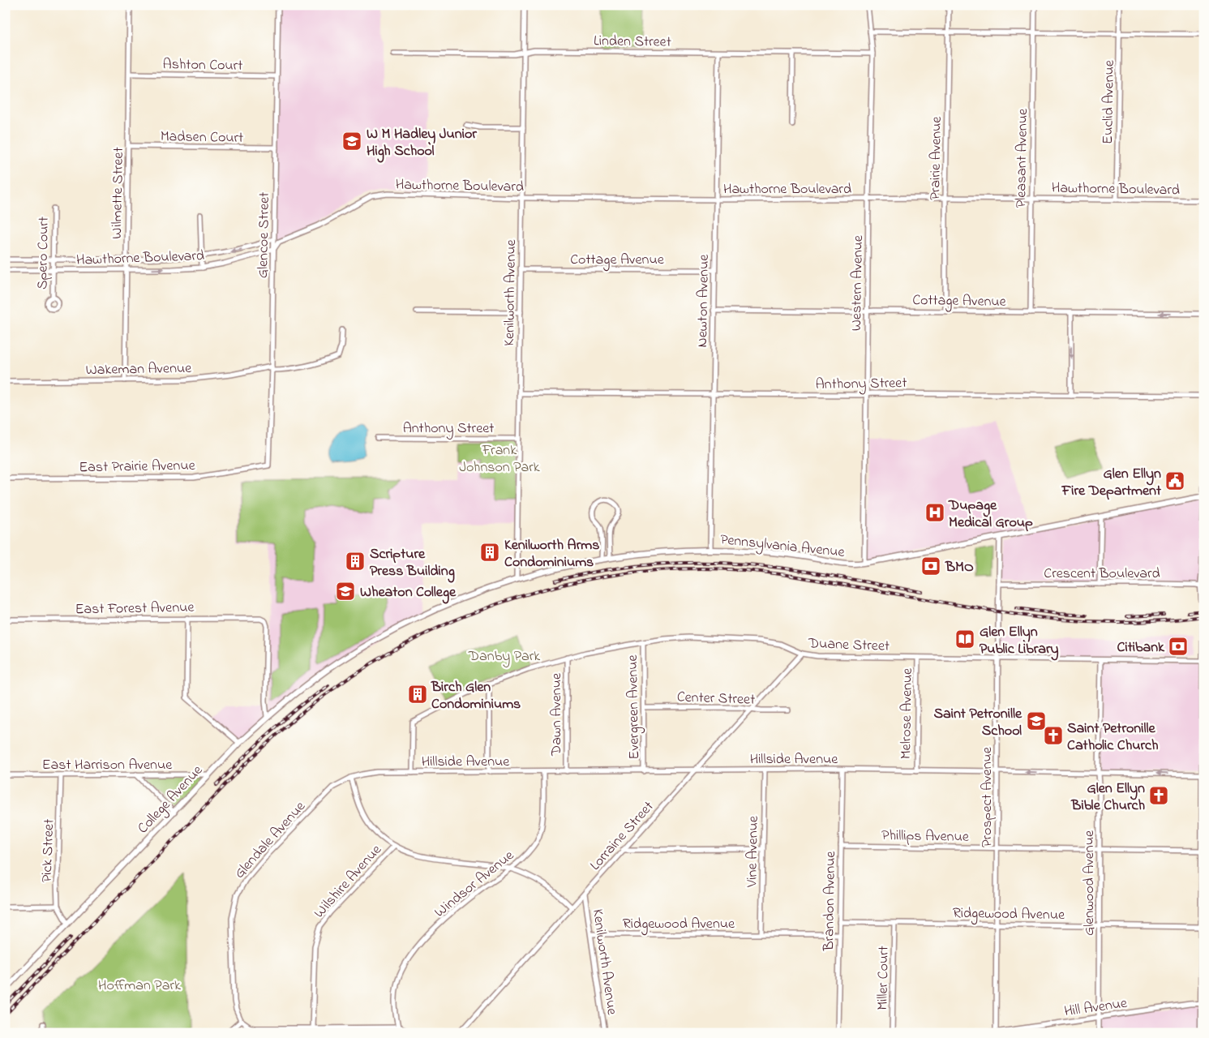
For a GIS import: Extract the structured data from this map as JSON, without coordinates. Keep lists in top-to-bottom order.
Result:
{
  "streets": {
    "street": [
      "Linden Street",
      "Ashton Court",
      "Euclid Avenue",
      "Madsen Court",
      "Prairie Avenue",
      "Pleasant Avenue",
      "Hawthorne Boulevard",
      "Wilmette Street",
      "Glencoe Street",
      "Spero Court",
      "Cottage Avenue",
      "Western Avenue",
      "Kenilworth Avenue",
      "Newton Avenue",
      "Wakeman Avenue",
      "Anthony Street",
      "East Prairie Avenue",
      "Pennsylvania Avenue",
      "Crescent Boulevard",
      "East Forest Avenue",
      "Duane Street",
      "Center Street",
      "Evergreen Avenue",
      "Melrose Avenue",
      "Dawn Avenue",
      "Hillside Avenue",
      "East Harrison Avenue",
      "Prospect Avenue",
      "College Avenue",
      "Lorraine Street",
      "Phillips Avenue",
      "Glendale Avenue",
      "Pick Street",
      "Vine Avenue",
      "Wilshire Avenue",
      "Windsor Avenue",
      "Glenwood Avenue",
      "Brandon Avenue",
      "Ridgewood Avenue",
      "Miller Court",
      "Hill Avenue"
    ]
  },
  "crossings": [
    ["Linden Street", "Western Avenue"],
    ["Linden Street", "Kenilworth Avenue"],
    ["Linden Street", "Newton Avenue"],
    ["Ashton Court", "Wilmette Street"],
    ["Ashton Court", "Glencoe Street"],
    ["Euclid Avenue", "Hawthorne Boulevard"],
    ["Madsen Court", "Wilmette Street"],
    ["Madsen Court", "Glencoe Street"],
    ["Prairie Avenue", "Hawthorne Boulevard"],
    ["Prairie Avenue", "Cottage Avenue"],
    ["Pleasant Avenue", "Hawthorne Boulevard"],
    ["Pleasant Avenue", "Cottage Avenue"],
    ["Hawthorne Boulevard", "Wilmette Street"],
    ["Hawthorne Boulevard", "Glencoe Street"],
    ["Hawthorne Boulevard", "Spero Court"],
    ["Hawthorne Boulevard", "Western Avenue"],
    ["Hawthorne Boulevard", "Kenilworth Avenue"],
    ["Hawthorne Boulevard", "Newton Avenue"],
    ["Wilmette Street", "Wakeman Avenue"],
    ["Glencoe Street", "Wakeman Avenue"],
    ["Glencoe Street", "East Prairie Avenue"],
    ["Cottage Avenue", "Western Avenue"],
    ["Cottage Avenue", "Kenilworth Avenue"],
    ["Cottage Avenue", "Newton Avenue"],
    ["Western Avenue", "Anthony Street"],
    ["Western Avenue", "Pennsylvania Avenue"],
    ["Kenilworth Avenue", "Anthony Street"],
    ["Kenilworth Avenue", "Pennsylvania Avenue"],
    ["Kenilworth Avenue", "Lorraine Street"],
    ["Kenilworth Avenue", "Ridgewood Avenue"],
    ["Newton Avenue", "Anthony Street"],
    ["Newton Avenue", "Pennsylvania Avenue"],
    ["Pennsylvania Avenue", "Prospect Avenue"],
    ["Pennsylvania Avenue", "College Avenue"],
    ["Crescent Boulevard", "Prospect Avenue"],
    ["East Forest Avenue", "College Avenue"],
    ["Duane Street", "Evergreen Avenue"],
    ["Duane Street", "Melrose Avenue"],
    ["Duane Street", "Dawn Avenue"],
    ["Duane Street", "Hillside Avenue"],
    ["Duane Street", "Prospect Avenue"],
    ["Duane Street", "Lorraine Street"],
    ["Duane Street", "Glenwood Avenue"],
    ["Center Street", "Evergreen Avenue"],
    ["Center Street", "Lorraine Street"],
    ["Evergreen Avenue", "Hillside Avenue"],
    ["Melrose Avenue", "Hillside Avenue"],
    ["Dawn Avenue", "Hillside Avenue"],
    ["Hillside Avenue", "Prospect Avenue"],
    ["Hillside Avenue", "Lorraine Street"],
    ["Hillside Avenue", "Glendale Avenue"],
    ["Hillside Avenue", "Vine Avenue"],
    ["Hillside Avenue", "Windsor Avenue"],
    ["Hillside Avenue", "Glenwood Avenue"],
    ["Hillside Avenue", "Brandon Avenue"],
    ["East Harrison Avenue", "College Avenue"],
    ["East Harrison Avenue", "Pick Street"],
    ["Prospect Avenue", "Phillips Avenue"],
    ["Prospect Avenue", "Ridgewood Avenue"],
    ["Prospect Avenue", "Hill Avenue"],
    ["College Avenue", "Pick Street"],
    ["Phillips Avenue", "Glenwood Avenue"],
    ["Phillips Avenue", "Brandon Avenue"],
    ["Vine Avenue", "Ridgewood Avenue"],
    ["Glenwood Avenue", "Ridgewood Avenue"],
    ["Glenwood Avenue", "Hill Avenue"],
    ["Brandon Avenue", "Ridgewood Avenue"],
    ["Ridgewood Avenue", "Miller Court"]
  ],
  "parks": ["Frank Johnson Park", "Danby Park", "Hoffman Park"],
  "places": {
    "school or university": ["W M Hadley Junior High School", "Wheaton College", "Saint Petronille School"],
    "public building": ["Glen Ellyn Fire Department"],
    "hospital": ["Dupage Medical Group"],
    "building": ["Kenilworth Arms Condominiums", "Scripture Press Building", "Birch Glen Condominiums"],
    "bank": ["BMO", "Citibank"],
    "library": ["Glen Ellyn Public Library"],
    "church": ["Saint Petronille Catholic Church", "Glen Ellyn Bible Church"]
  }
}
